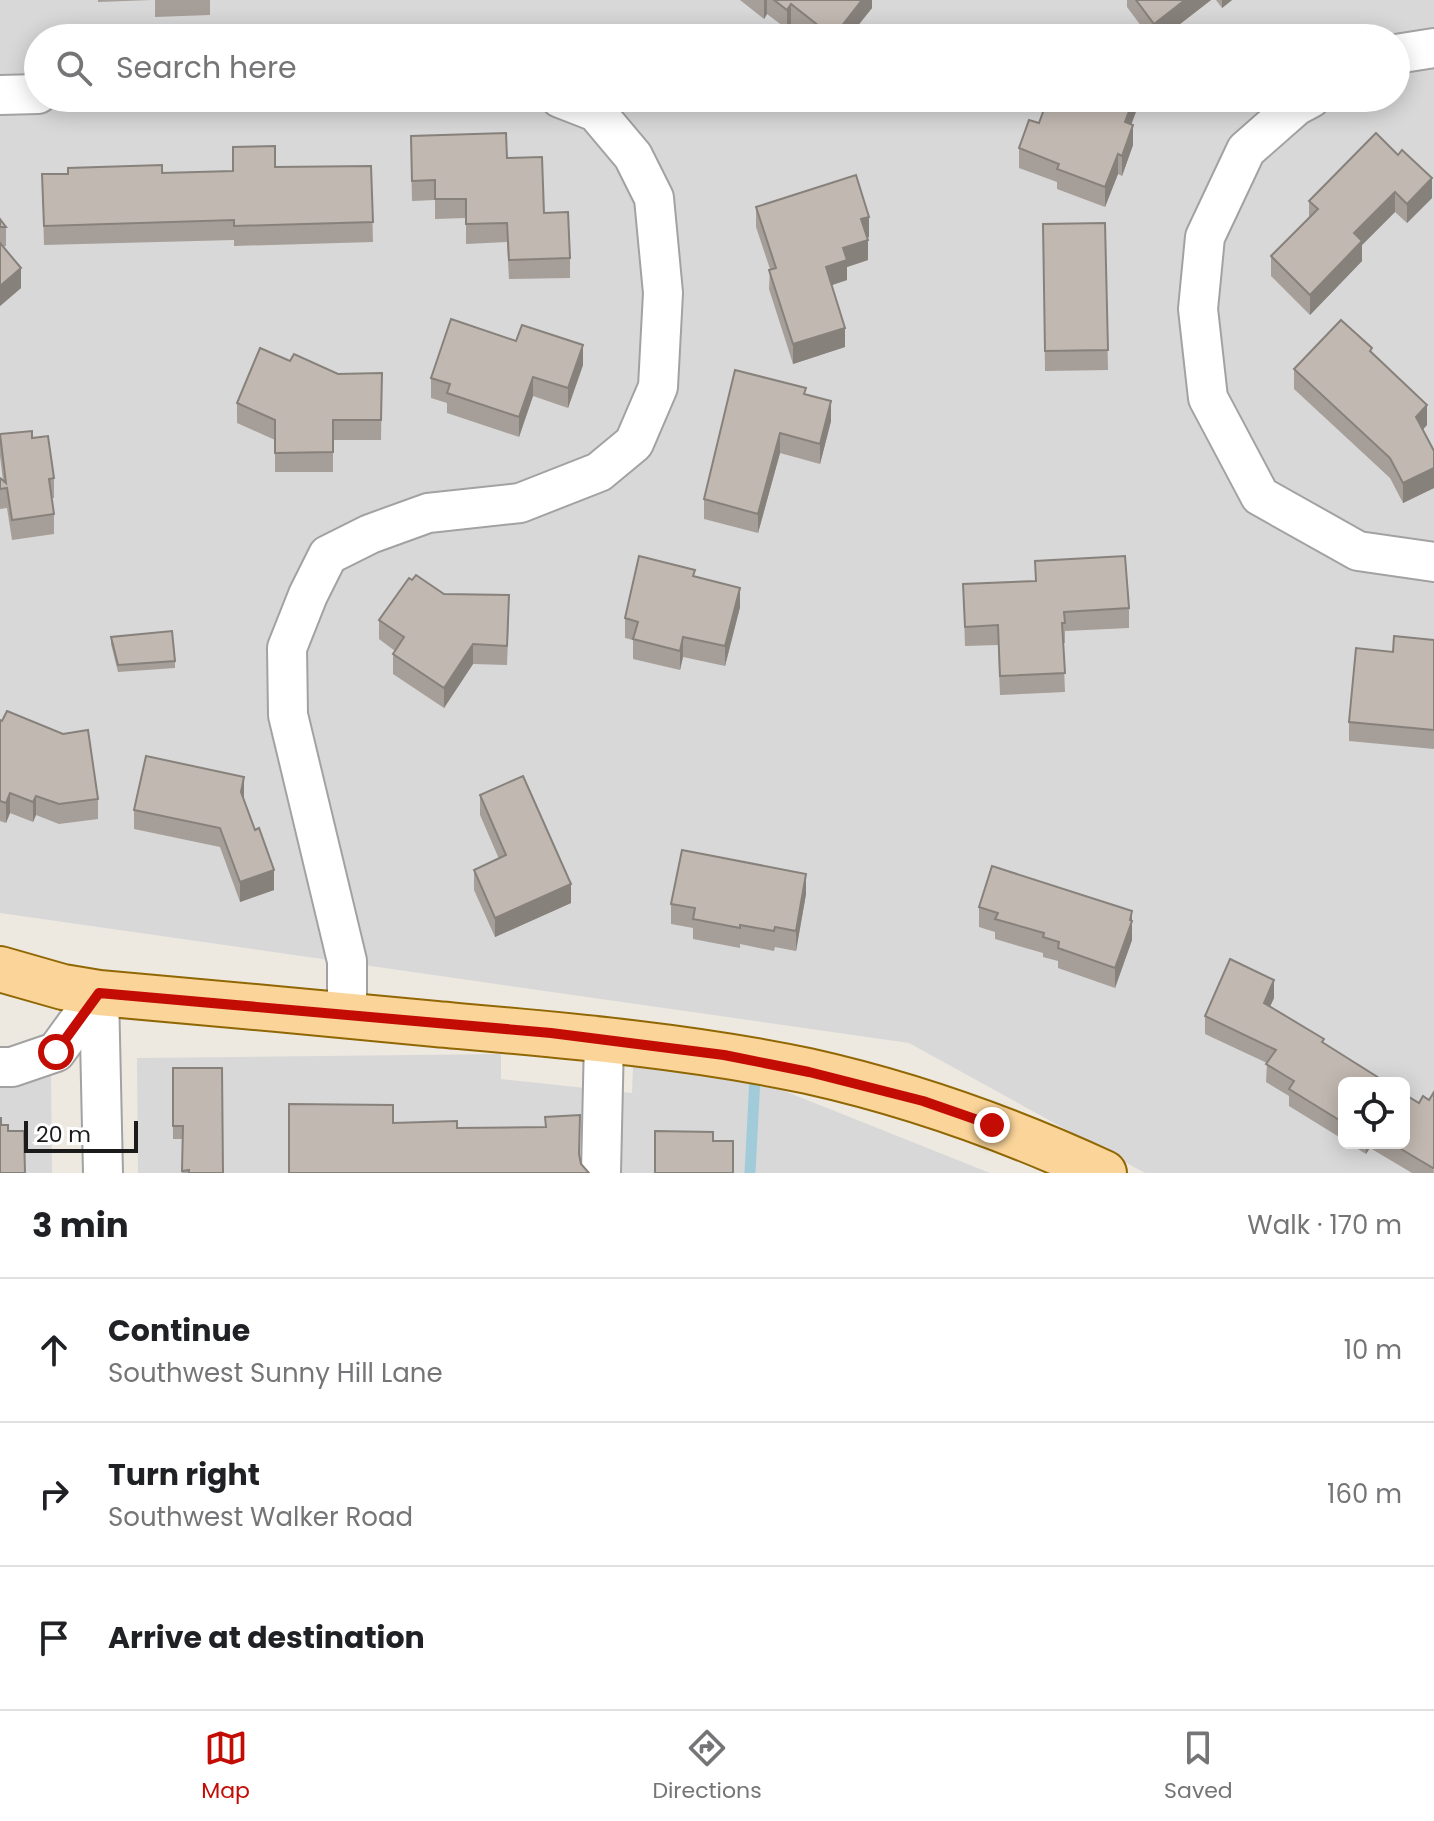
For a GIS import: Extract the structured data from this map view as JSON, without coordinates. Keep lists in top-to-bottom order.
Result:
{
  "scale_bar": "20 m",
  "page": {
    "search": "Search here",
    "scale": "20 m",
    "heading": ["3 min", "Walk · 170 m"],
    "list": [
      ["Continue", "Southwest Sunny Hill Lane", "10 m"],
      ["Turn right", "Southwest Walker Road", "160 m"],
      "Arrive at destination"
    ],
    "nav": ["Map", "Directions", "Saved"]
  }
}
